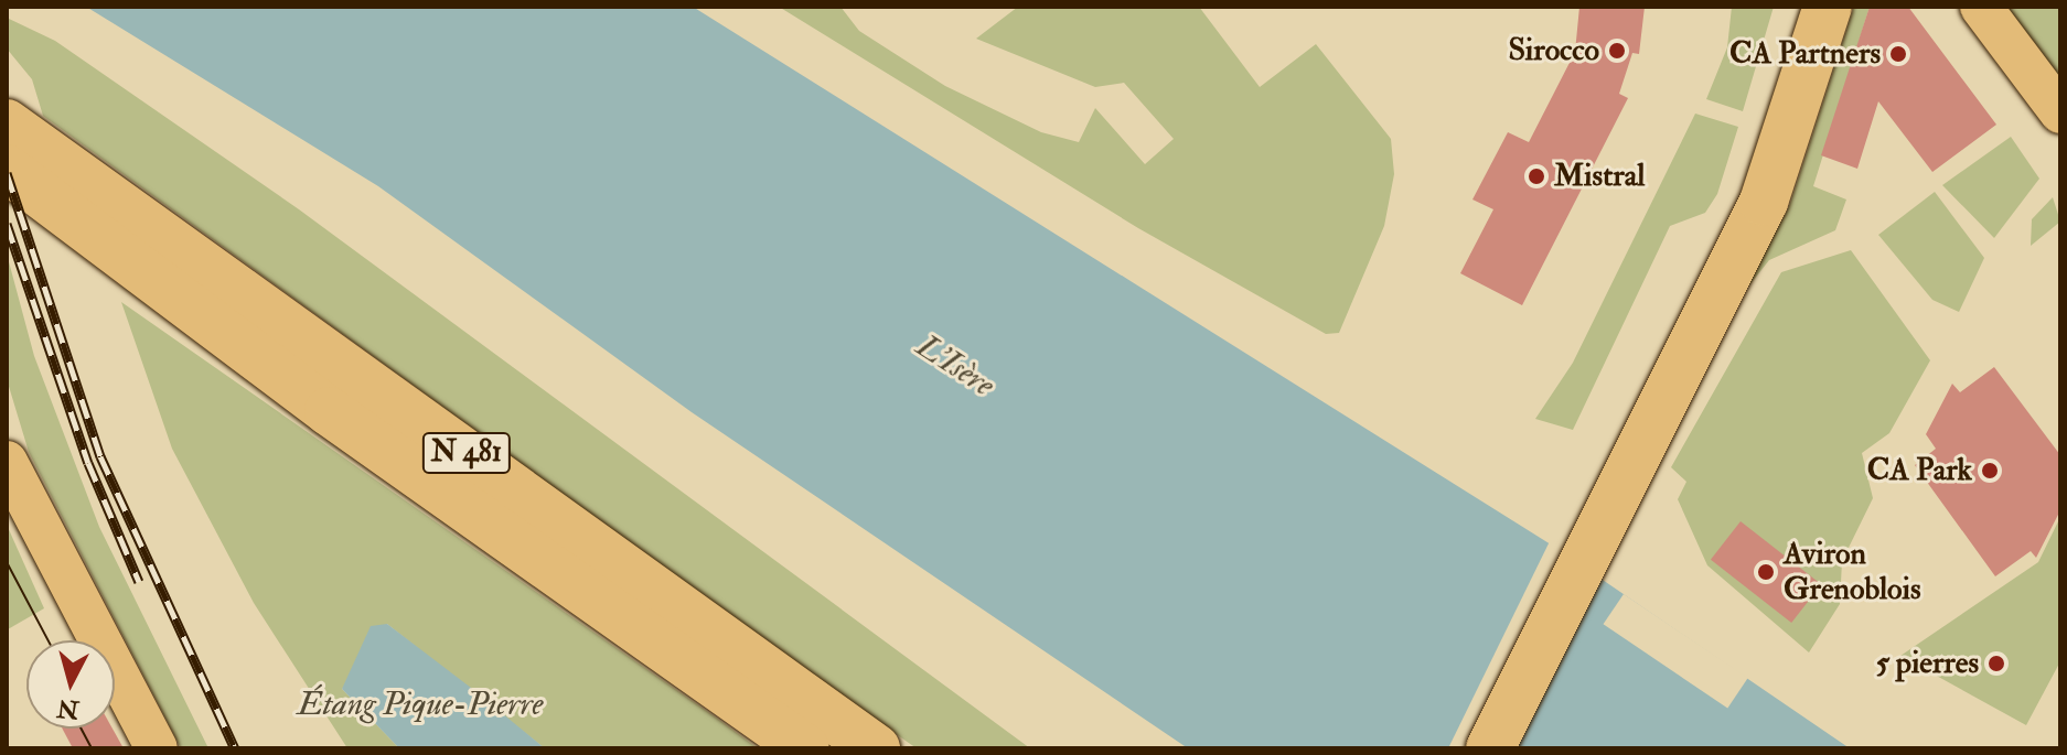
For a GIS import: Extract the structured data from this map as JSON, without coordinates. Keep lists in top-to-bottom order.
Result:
{
  "streets": {
    "highway": ["N 481"]
  },
  "water": ["L'Isère", "Étang Pique-Pierre"],
  "places": [
    "Sirocco",
    "CA Partners",
    "Mistral",
    "CA Park",
    "Aviron Grenoblois",
    "5 pierres"
  ],
  "north": "bottom"
}
